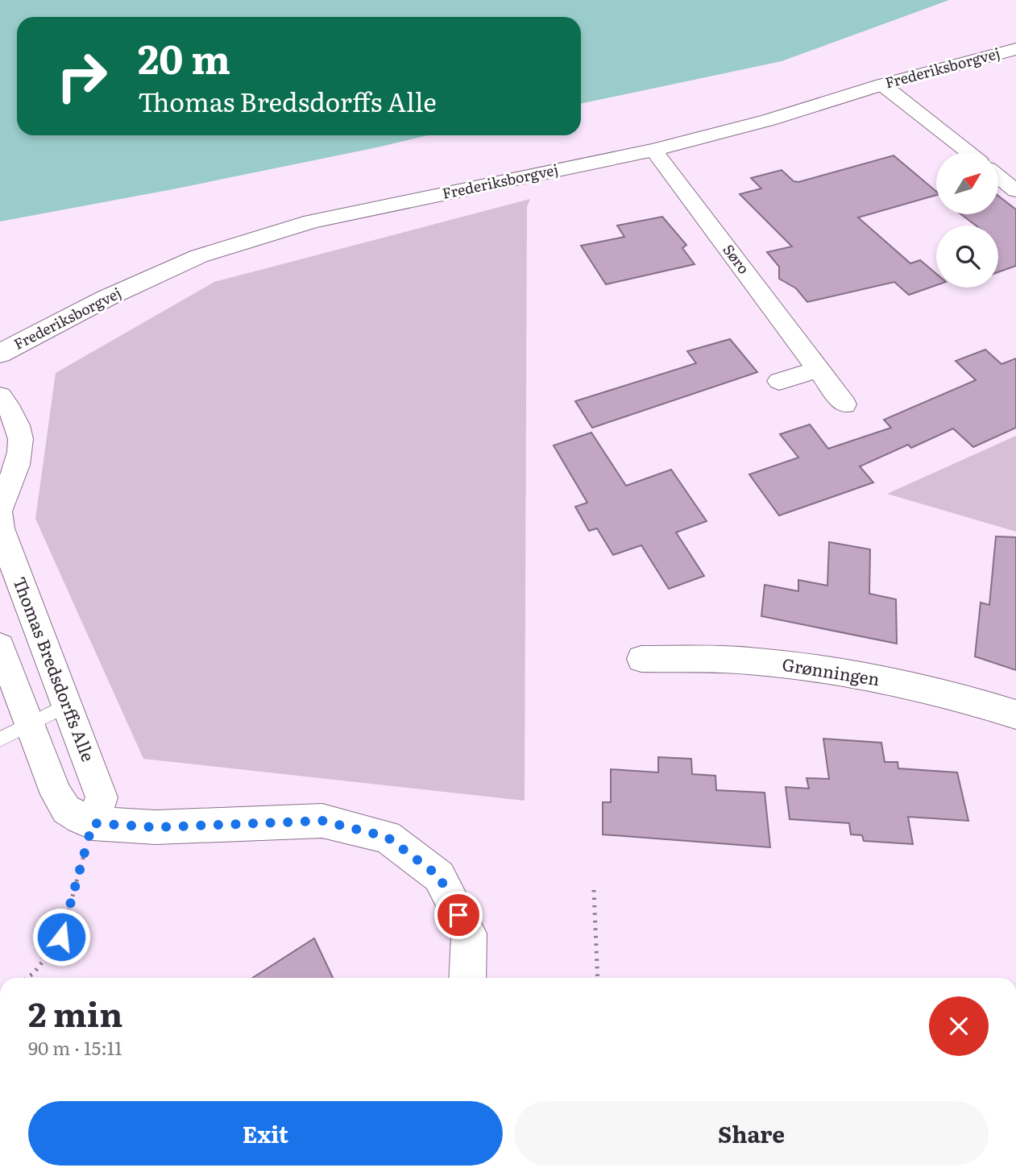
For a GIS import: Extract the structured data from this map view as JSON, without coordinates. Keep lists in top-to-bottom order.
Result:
{
  "streets": {
    "street": [
      "Frederiksborgvej",
      "Søro",
      "Thomas Bredsdorffs Alle",
      "Grønningen"
    ]
  },
  "crossings": [
    ["Frederiksborgvej", "Søro"]
  ],
  "north": "top right",
  "page": {
    "turn": ["20 m", "Thomas Bredsdorffs Alle"],
    "heading": ["2 min", "90 m · 15:11"],
    "buttons": ["Exit", "Share"]
  }
}
